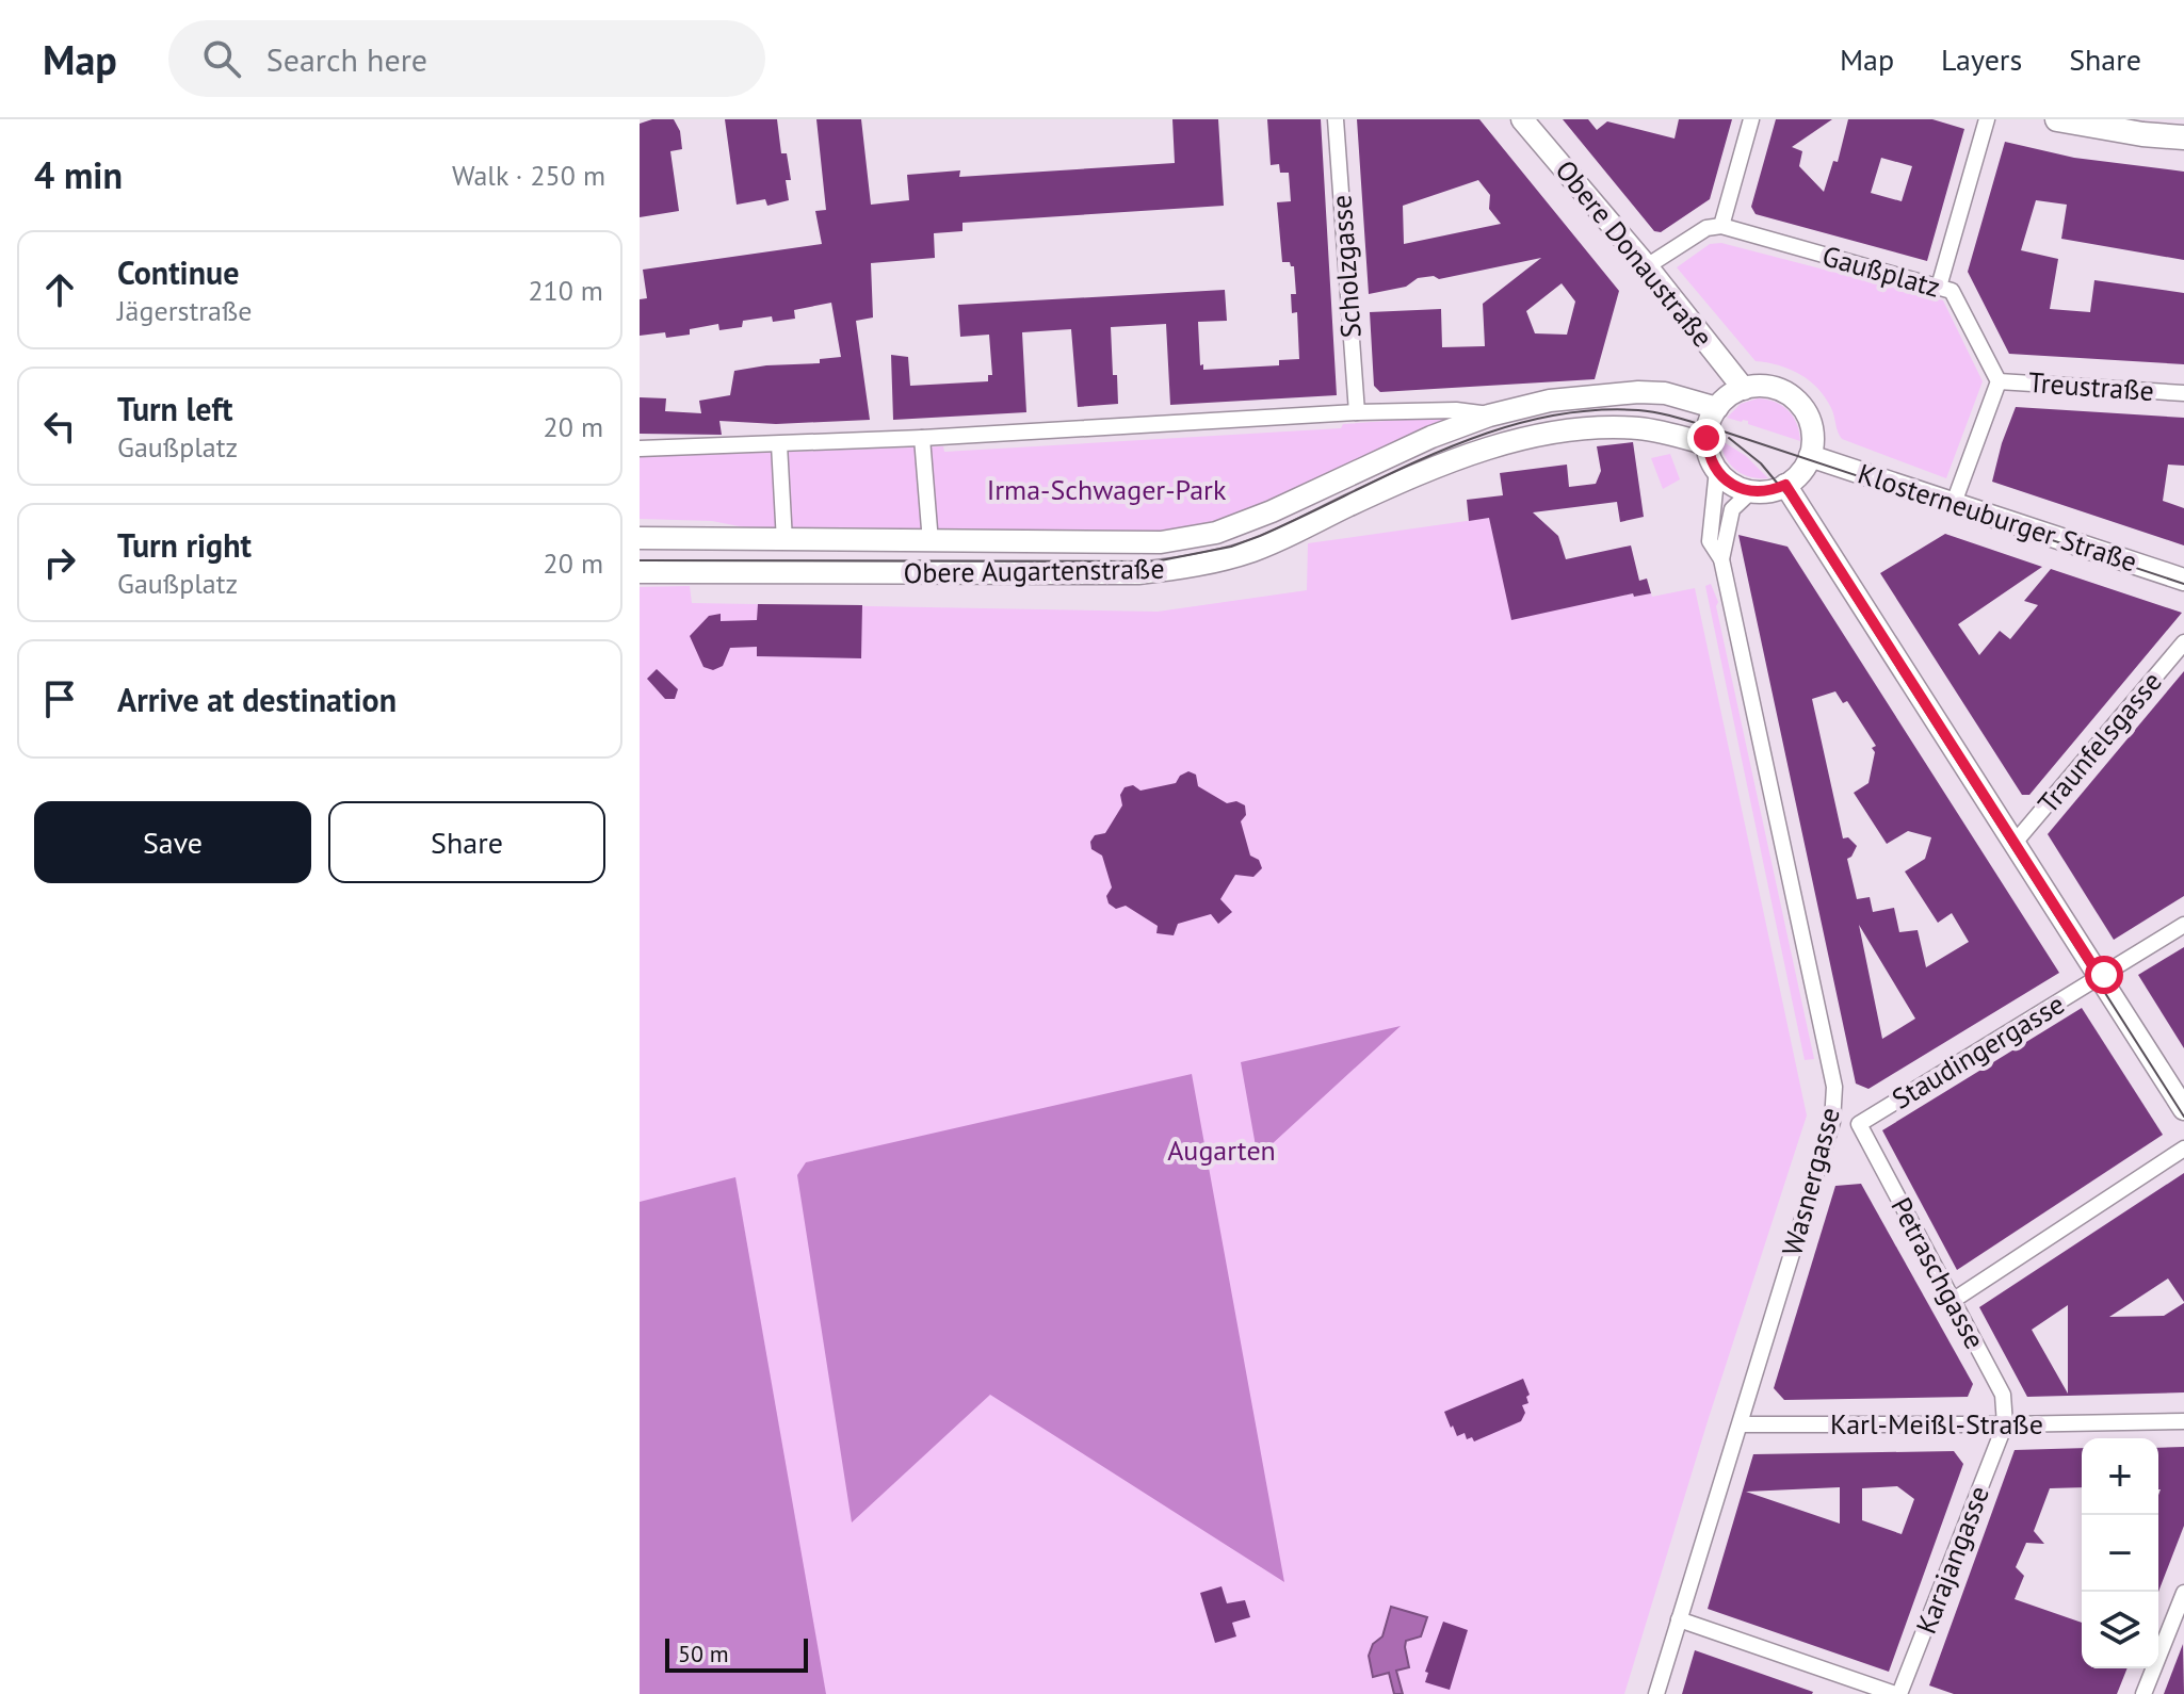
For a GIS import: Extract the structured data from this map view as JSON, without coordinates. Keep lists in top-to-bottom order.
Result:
{
  "streets": {
    "street": [
      "Obere Donaustraße",
      "Scholzgasse",
      "Gaußplatz",
      "Treustraße",
      "Klosterneuburger Straße",
      "Obere Augartenstraße",
      "Traunfelsgasse",
      "Staudingergasse",
      "Wasnergasse",
      "Petraschgasse",
      "Karl-Meißl-Straße",
      "Karajangasse"
    ]
  },
  "crossings": [
    ["Obere Donaustraße", "Klosterneuburger Straße"],
    ["Obere Donaustraße", "Obere Augartenstraße"],
    ["Obere Donaustraße", "Wasnergasse"],
    ["Scholzgasse", "Obere Augartenstraße"],
    ["Gaußplatz", "Treustraße"],
    ["Klosterneuburger Straße", "Obere Augartenstraße"],
    ["Klosterneuburger Straße", "Wasnergasse"],
    ["Obere Augartenstraße", "Wasnergasse"],
    ["Staudingergasse", "Petraschgasse"],
    ["Wasnergasse", "Karl-Meißl-Straße"],
    ["Petraschgasse", "Karl-Meißl-Straße"],
    ["Petraschgasse", "Karajangasse"],
    ["Karl-Meißl-Straße", "Karajangasse"]
  ],
  "parks": ["Irma-Schwager-Park", "Augarten"],
  "scale_bar": "50 m",
  "page": {
    "header": "Map",
    "search": "Search here",
    "nav": ["Map", "Layers", "Share"],
    "heading": ["4 min", "Walk · 250 m"],
    "list": [
      ["Continue", "Jägerstraße", "210 m"],
      ["Turn left", "Gaußplatz", "20 m"],
      ["Turn right", "Gaußplatz", "20 m"],
      "Arrive at destination"
    ],
    "buttons": ["Save", "Share"],
    "map_buttons": ["+", "−"],
    "scale": "50 m"
  }
}
